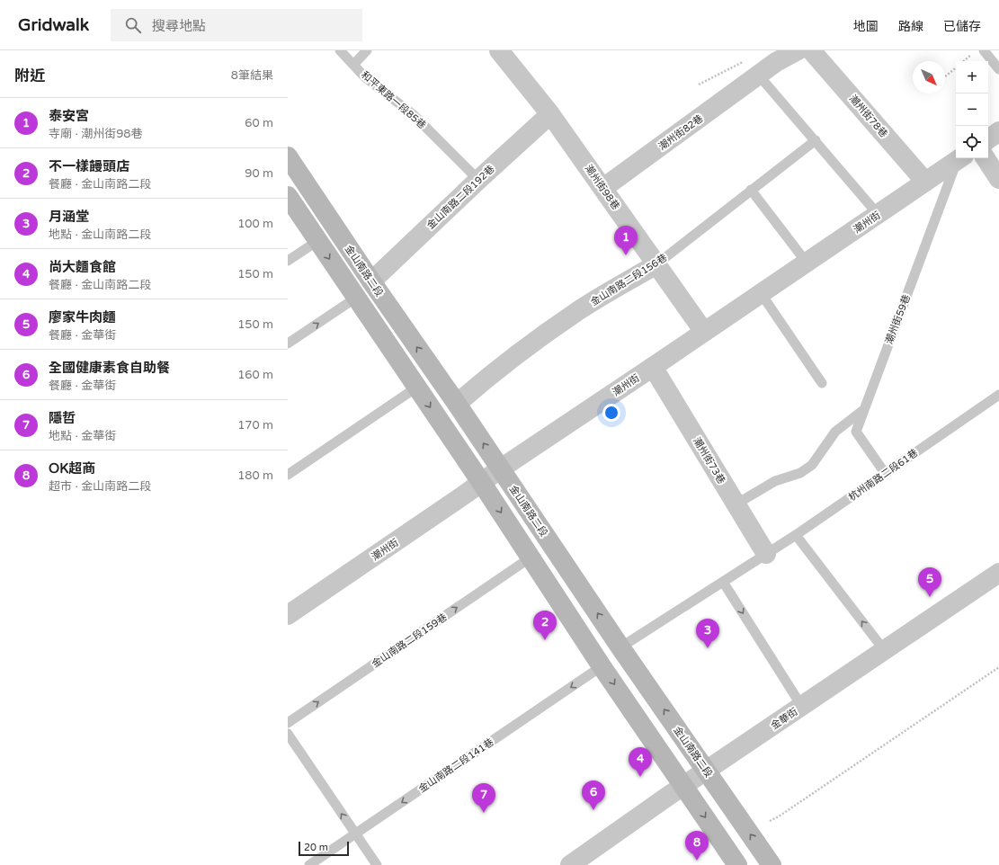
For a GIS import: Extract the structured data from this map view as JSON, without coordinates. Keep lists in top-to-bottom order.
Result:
{
  "streets": {
    "main road": ["金山南路二段"],
    "street": [
      "潮州街78巷",
      "潮州街82巷",
      "潮州街98巷",
      "金山南路二段192巷",
      "潮州街",
      "金山南路二段156巷",
      "潮州街73巷",
      "金華街"
    ],
    "lane": [
      "和平東路一段85巷",
      "潮州街59巷",
      "杭州南路二段61巷",
      "金山南路二段159巷",
      "金山南路二段141巷"
    ]
  },
  "crossings": [
    ["和平東路一段85巷", "金山南路二段192巷"],
    ["潮州街78巷", "潮州街"],
    ["潮州街82巷", "潮州街98巷"],
    ["潮州街98巷", "金山南路二段192巷"],
    ["潮州街98巷", "潮州街"],
    ["潮州街98巷", "金山南路二段156巷"],
    ["金山南路二段192巷", "金山南路二段"],
    ["潮州街", "金山南路二段"],
    ["潮州街", "潮州街73巷"],
    ["金山南路二段", "金山南路二段156巷"],
    ["金山南路二段", "杭州南路二段61巷"],
    ["金山南路二段", "金華街"],
    ["潮州街59巷", "杭州南路二段61巷"],
    ["潮州街73巷", "杭州南路二段61巷"]
  ],
  "one_way": ["金山南路二段159巷", "金山南路二段141巷"],
  "scale_bar": "20 m",
  "north": "bottom right",
  "page": {
    "header": "Gridwalk",
    "search": "搜尋地點",
    "nav": ["地圖", "路線", "已儲存"],
    "heading": ["附近", "8筆結果"],
    "map_buttons": ["+", "−"],
    "list": [
      {
        "mark": "1",
        "name": "泰安宮",
        "note": "寺廟 · 潮州街98巷",
        "value": "60 m"
      },
      {
        "mark": "2",
        "name": "不一樣饅頭店",
        "note": "餐廳 · 金山南路二段",
        "value": "90 m"
      },
      {
        "mark": "3",
        "name": "月涵堂",
        "note": "地點 · 金山南路二段",
        "value": "100 m"
      },
      {
        "mark": "4",
        "name": "尚大麵食館",
        "note": "餐廳 · 金山南路二段",
        "value": "150 m"
      },
      {
        "mark": "5",
        "name": "廖家牛肉麵",
        "note": "餐廳 · 金華街",
        "value": "150 m"
      },
      {
        "mark": "6",
        "name": "全國健康素食自助餐",
        "note": "餐廳 · 金華街",
        "value": "160 m"
      },
      {
        "mark": "7",
        "name": "隱哲",
        "note": "地點 · 金華街",
        "value": "170 m"
      },
      {
        "mark": "8",
        "name": "OK超商",
        "note": "超市 · 金山南路二段",
        "value": "180 m"
      }
    ],
    "pins": [
      "1",
      "5",
      "2",
      "3",
      "4",
      "6",
      "7",
      "8"
    ],
    "scale": "20 m"
  }
}
